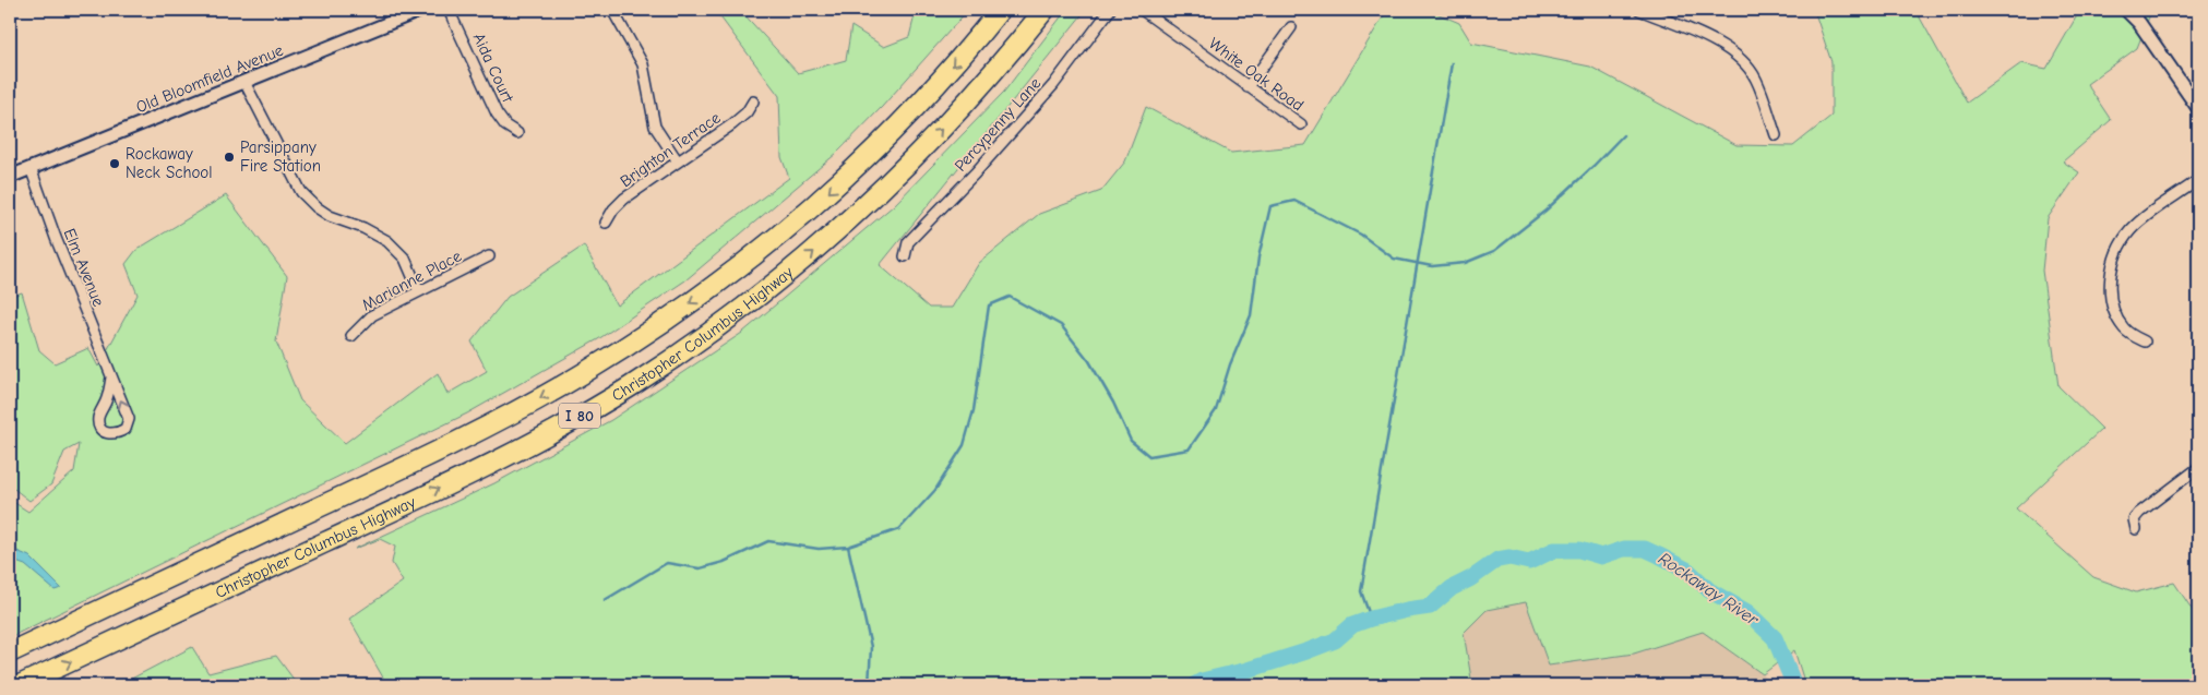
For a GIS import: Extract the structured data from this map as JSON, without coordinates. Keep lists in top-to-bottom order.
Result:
{
  "streets": {
    "highway": ["Christopher Columbus Highway", "I 80"],
    "street": [
      "Aida Court",
      "White Oak Road",
      "Old Bloomfield Avenue",
      "Percypenny Lane",
      "Brighton Terrace",
      "Elm Avenue",
      "Marianne Place"
    ]
  },
  "crossings": [
    ["Old Bloomfield Avenue", "Elm Avenue"]
  ],
  "water": ["Rockaway River"],
  "places": ["Parsippany Fire Station", "Rockaway Neck School"]
}
